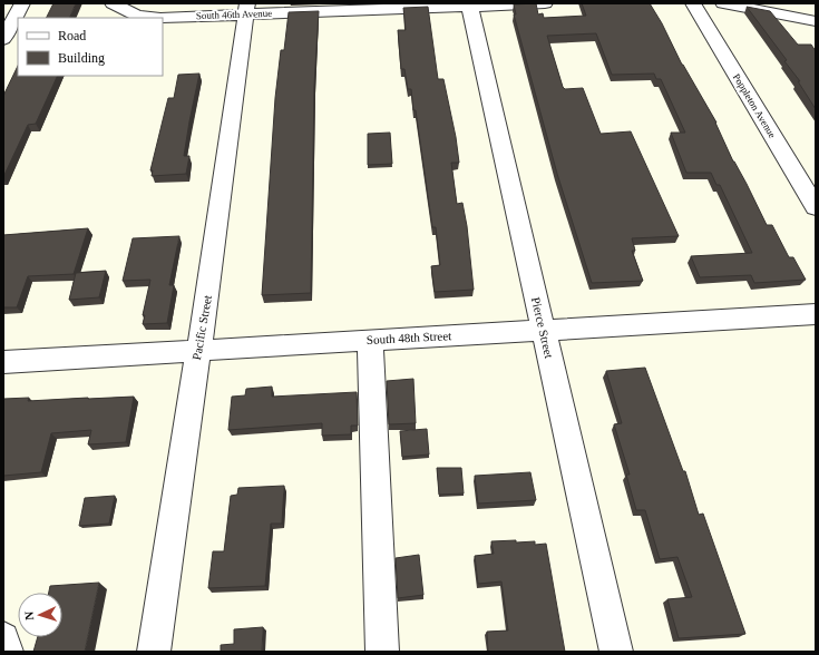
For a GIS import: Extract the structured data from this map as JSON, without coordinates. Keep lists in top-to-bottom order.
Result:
{
  "streets": {
    "street": [
      "South 46th Avenue",
      "Poppleton Avenue",
      "Pacific Street",
      "Pierce Street",
      "South 48th Street"
    ]
  },
  "crossings": [
    ["South 46th Avenue", "Pacific Street"],
    ["South 46th Avenue", "Pierce Street"],
    ["Pacific Street", "South 48th Street"],
    ["Pierce Street", "South 48th Street"]
  ],
  "legend": ["Road", "Building"],
  "north": "left"
}
